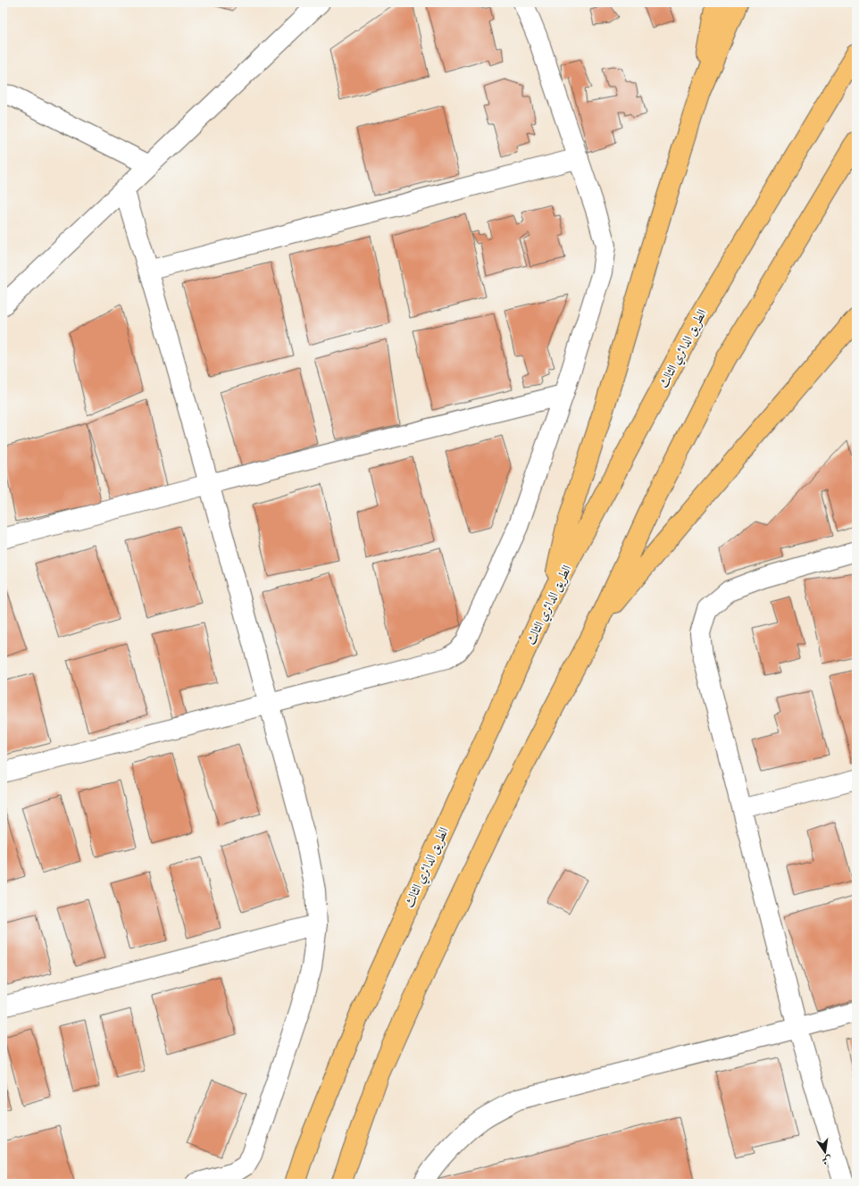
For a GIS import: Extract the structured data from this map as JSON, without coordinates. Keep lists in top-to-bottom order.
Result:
{
  "streets": {
    "highway": ["الطريق الدائري الثالث"]
  },
  "north": "bottom"
}
